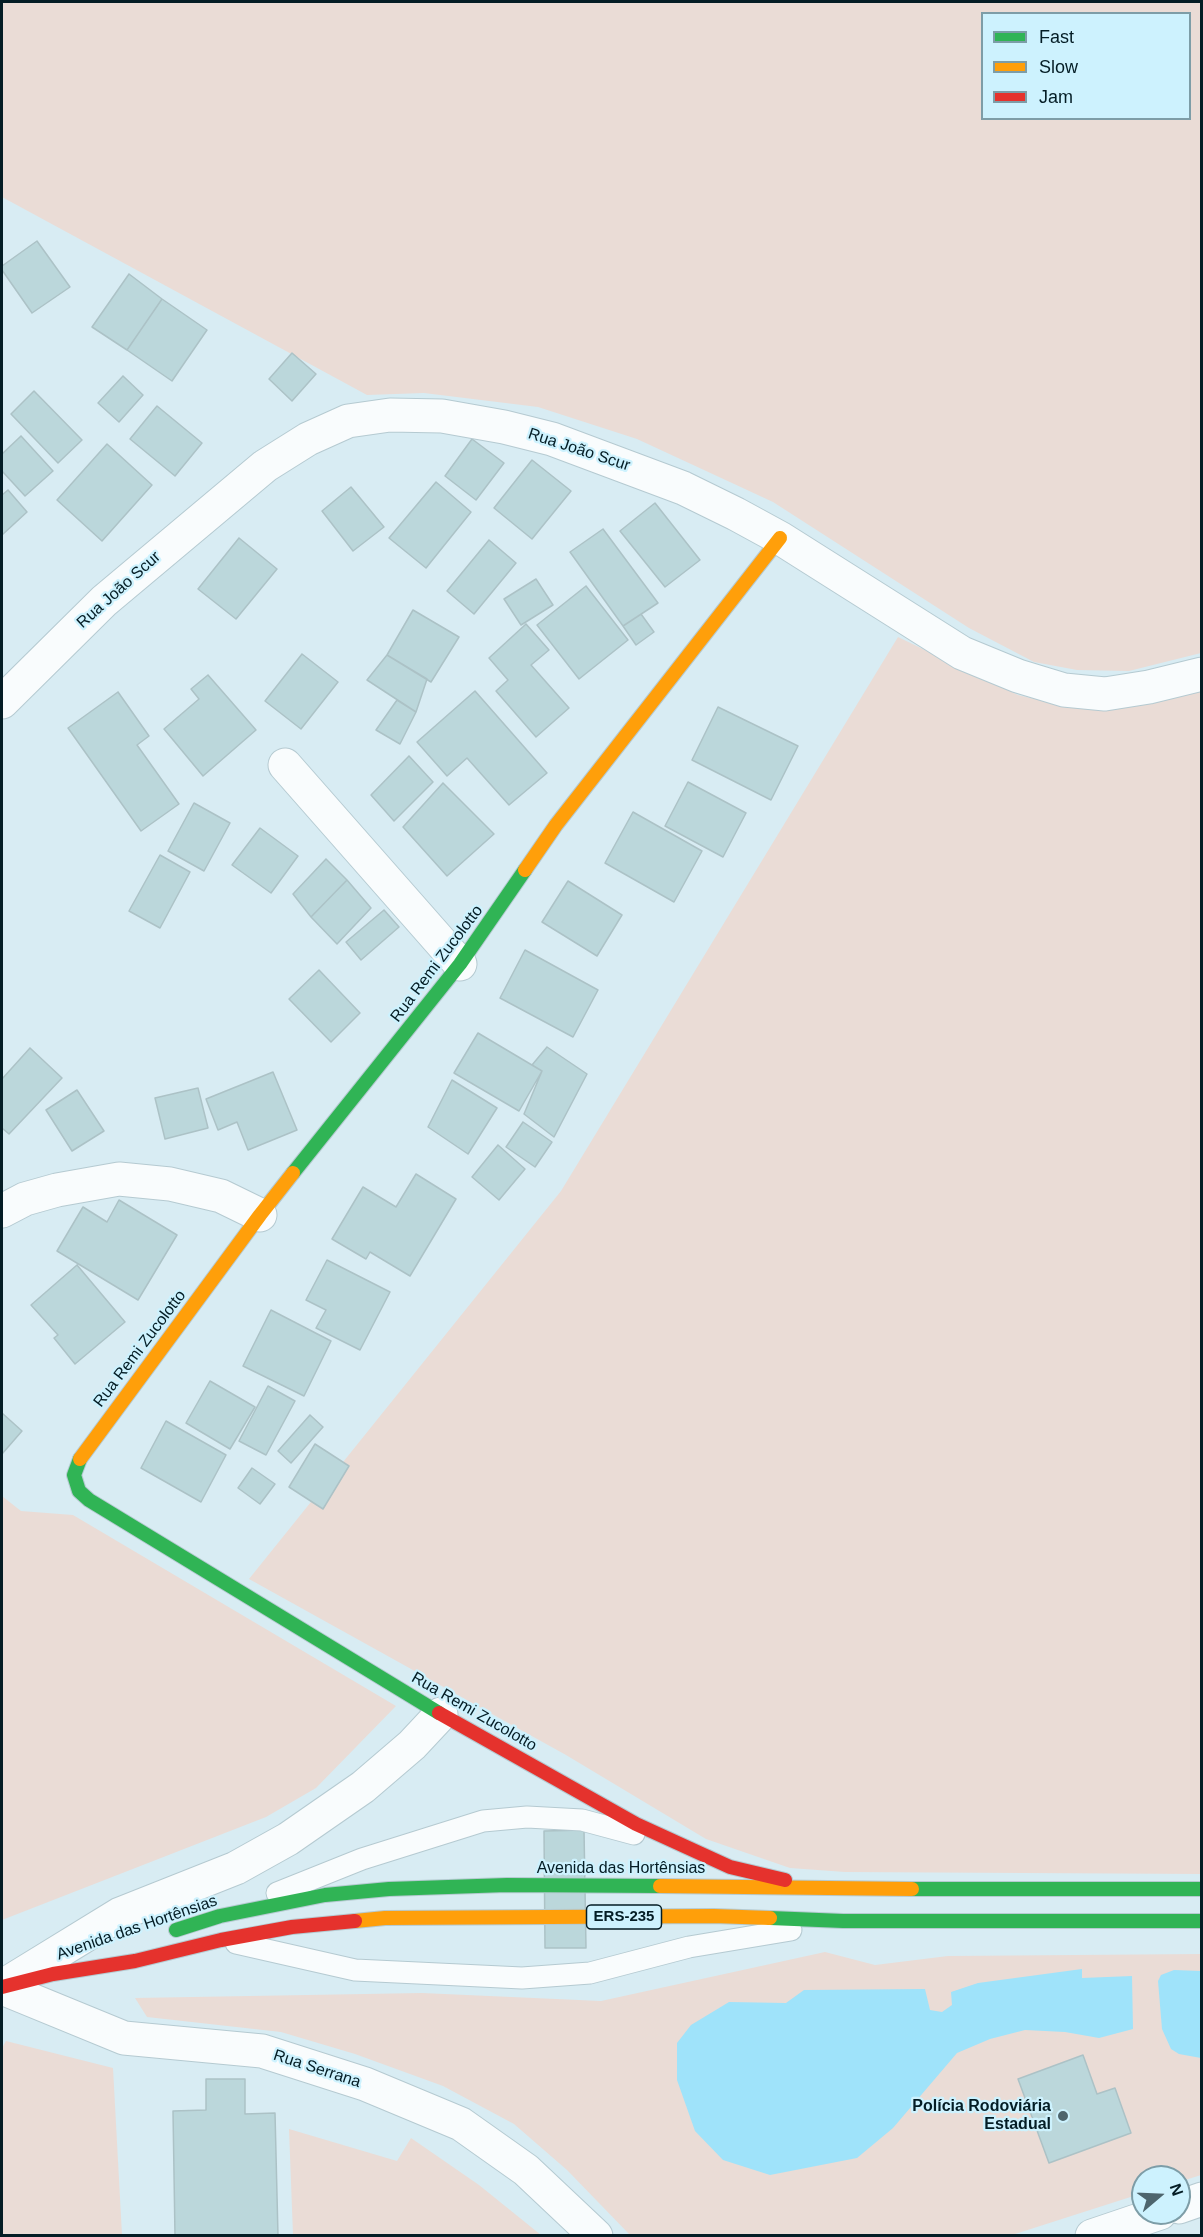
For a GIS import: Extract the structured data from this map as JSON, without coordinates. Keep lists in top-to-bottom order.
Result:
{
  "streets": {
    "main road": ["Rua Remi Zucolotto", "Avenida das Hortênsias", "ERS-235"],
    "street": ["Rua João Scur", "Rua Serrana"]
  },
  "crossings": [
    ["Rua João Scur", "Rua Remi Zucolotto"],
    ["Rua Remi Zucolotto", "Avenida das Hortênsias"],
    ["Avenida das Hortênsias", "Rua Serrana"]
  ],
  "places": ["Polícia Rodoviária Estadual"],
  "legend": ["Fast", "Slow", "Jam"],
  "north": "right"
}
